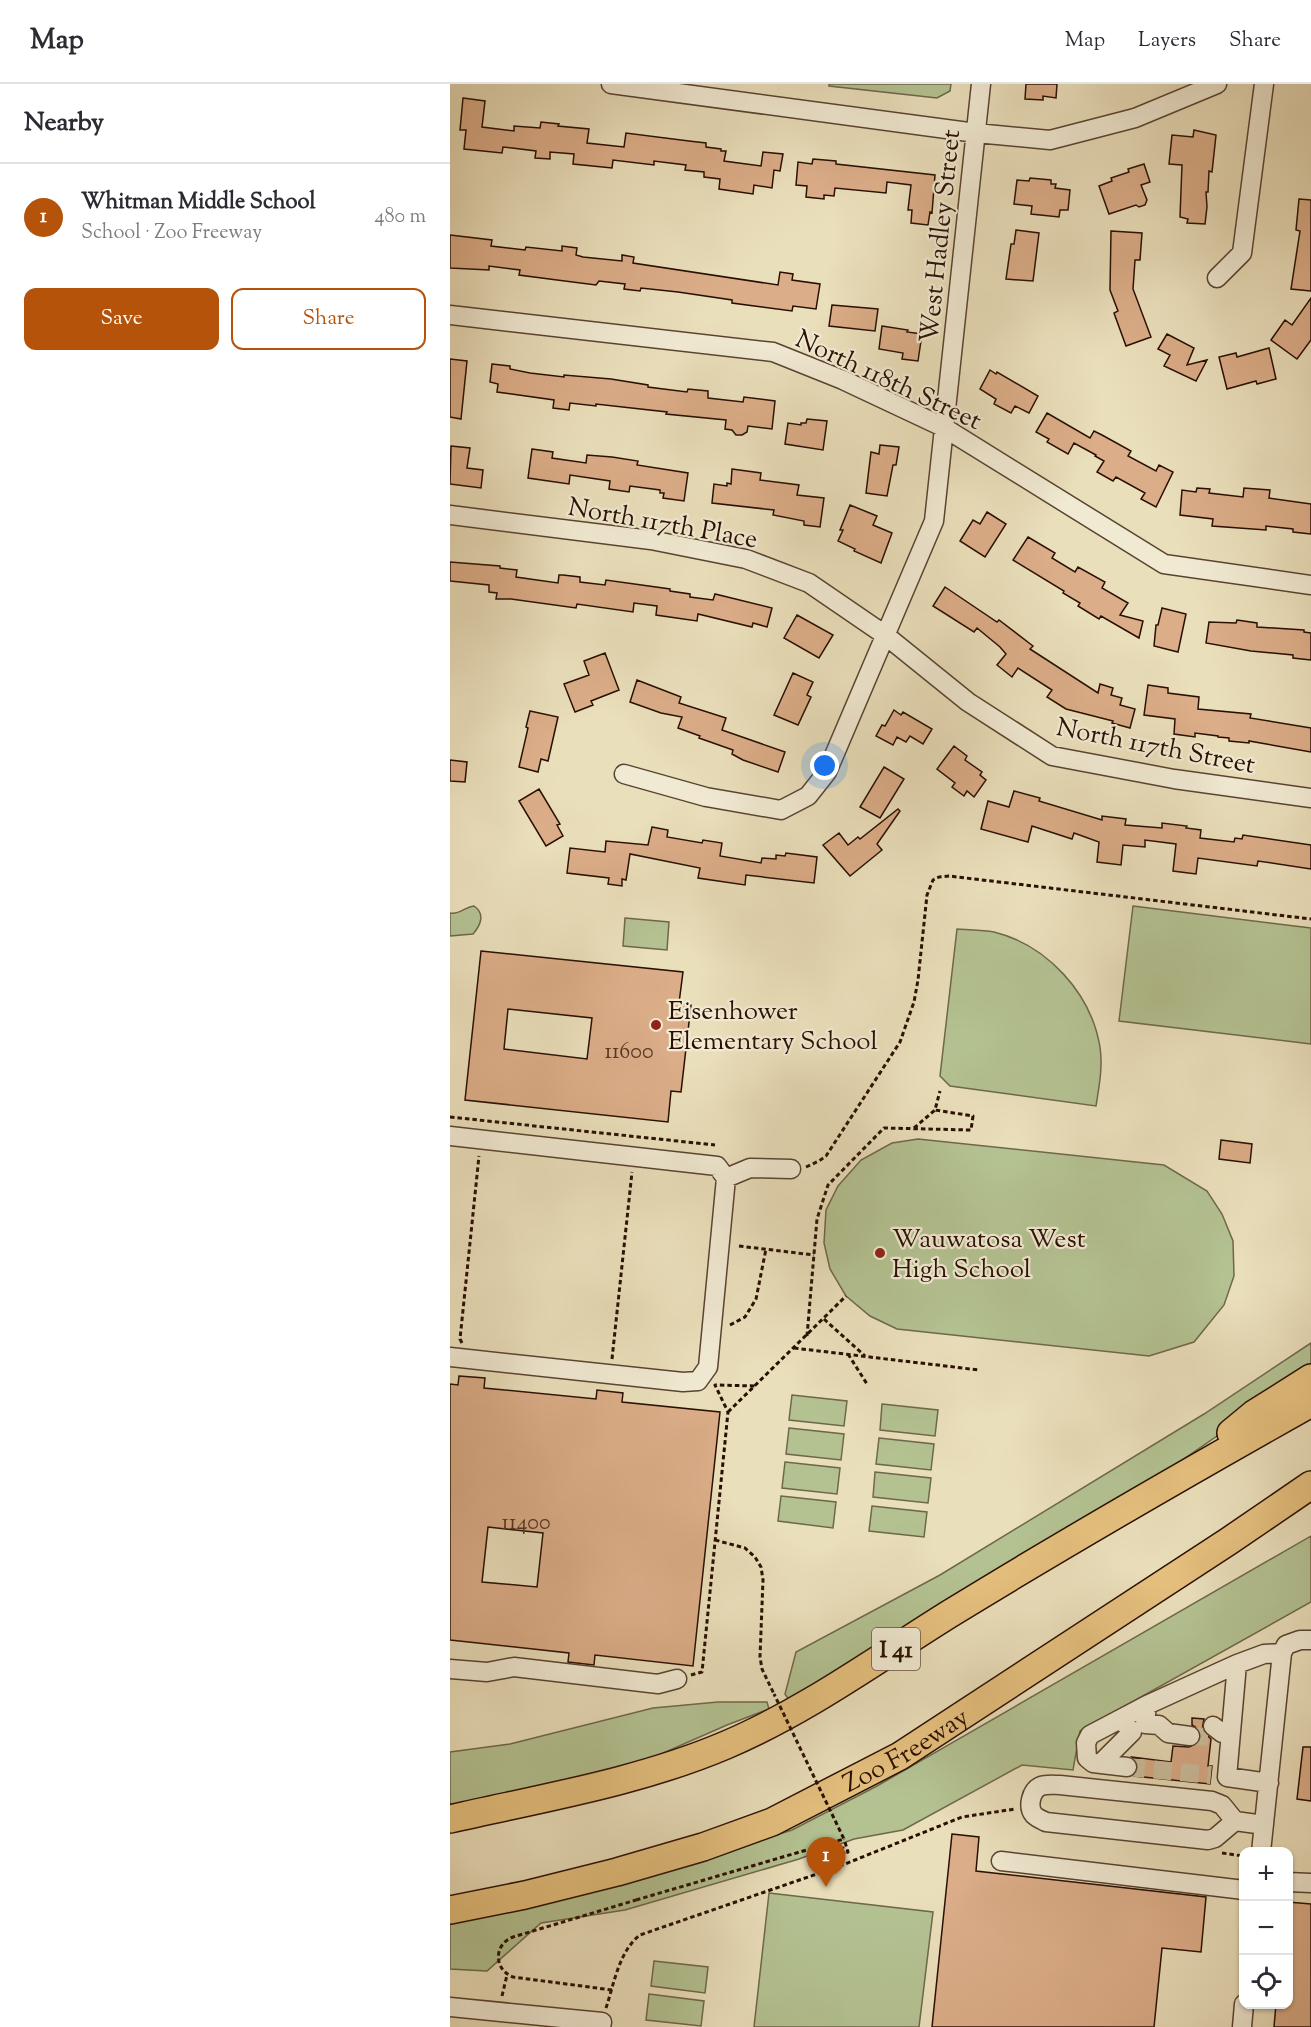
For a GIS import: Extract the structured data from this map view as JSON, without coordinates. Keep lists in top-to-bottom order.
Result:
{
  "streets": {
    "highway": ["I 41", "Zoo Freeway"],
    "street": [
      "West Hadley Street",
      "North 118th Street",
      "North 117th Place",
      "North 117th Street"
    ]
  },
  "crossings": [
    ["West Hadley Street", "North 118th Street"],
    ["West Hadley Street", "North 117th Place"],
    ["West Hadley Street", "North 117th Street"],
    ["North 117th Place", "North 117th Street"]
  ],
  "places": ["Eisenhower Elementary School", "Wauwatosa West High School"],
  "house_numbers": ["11600", "11400"],
  "page": {
    "header": "Map",
    "nav": ["Map", "Layers", "Share"],
    "heading": "Nearby",
    "list": [
      {
        "mark": "1",
        "name": "Whitman Middle School",
        "note": "School · Zoo Freeway",
        "value": "480 m"
      }
    ],
    "buttons": ["Save", "Share"],
    "pins": "1",
    "map_buttons": ["+", "−"]
  }
}
